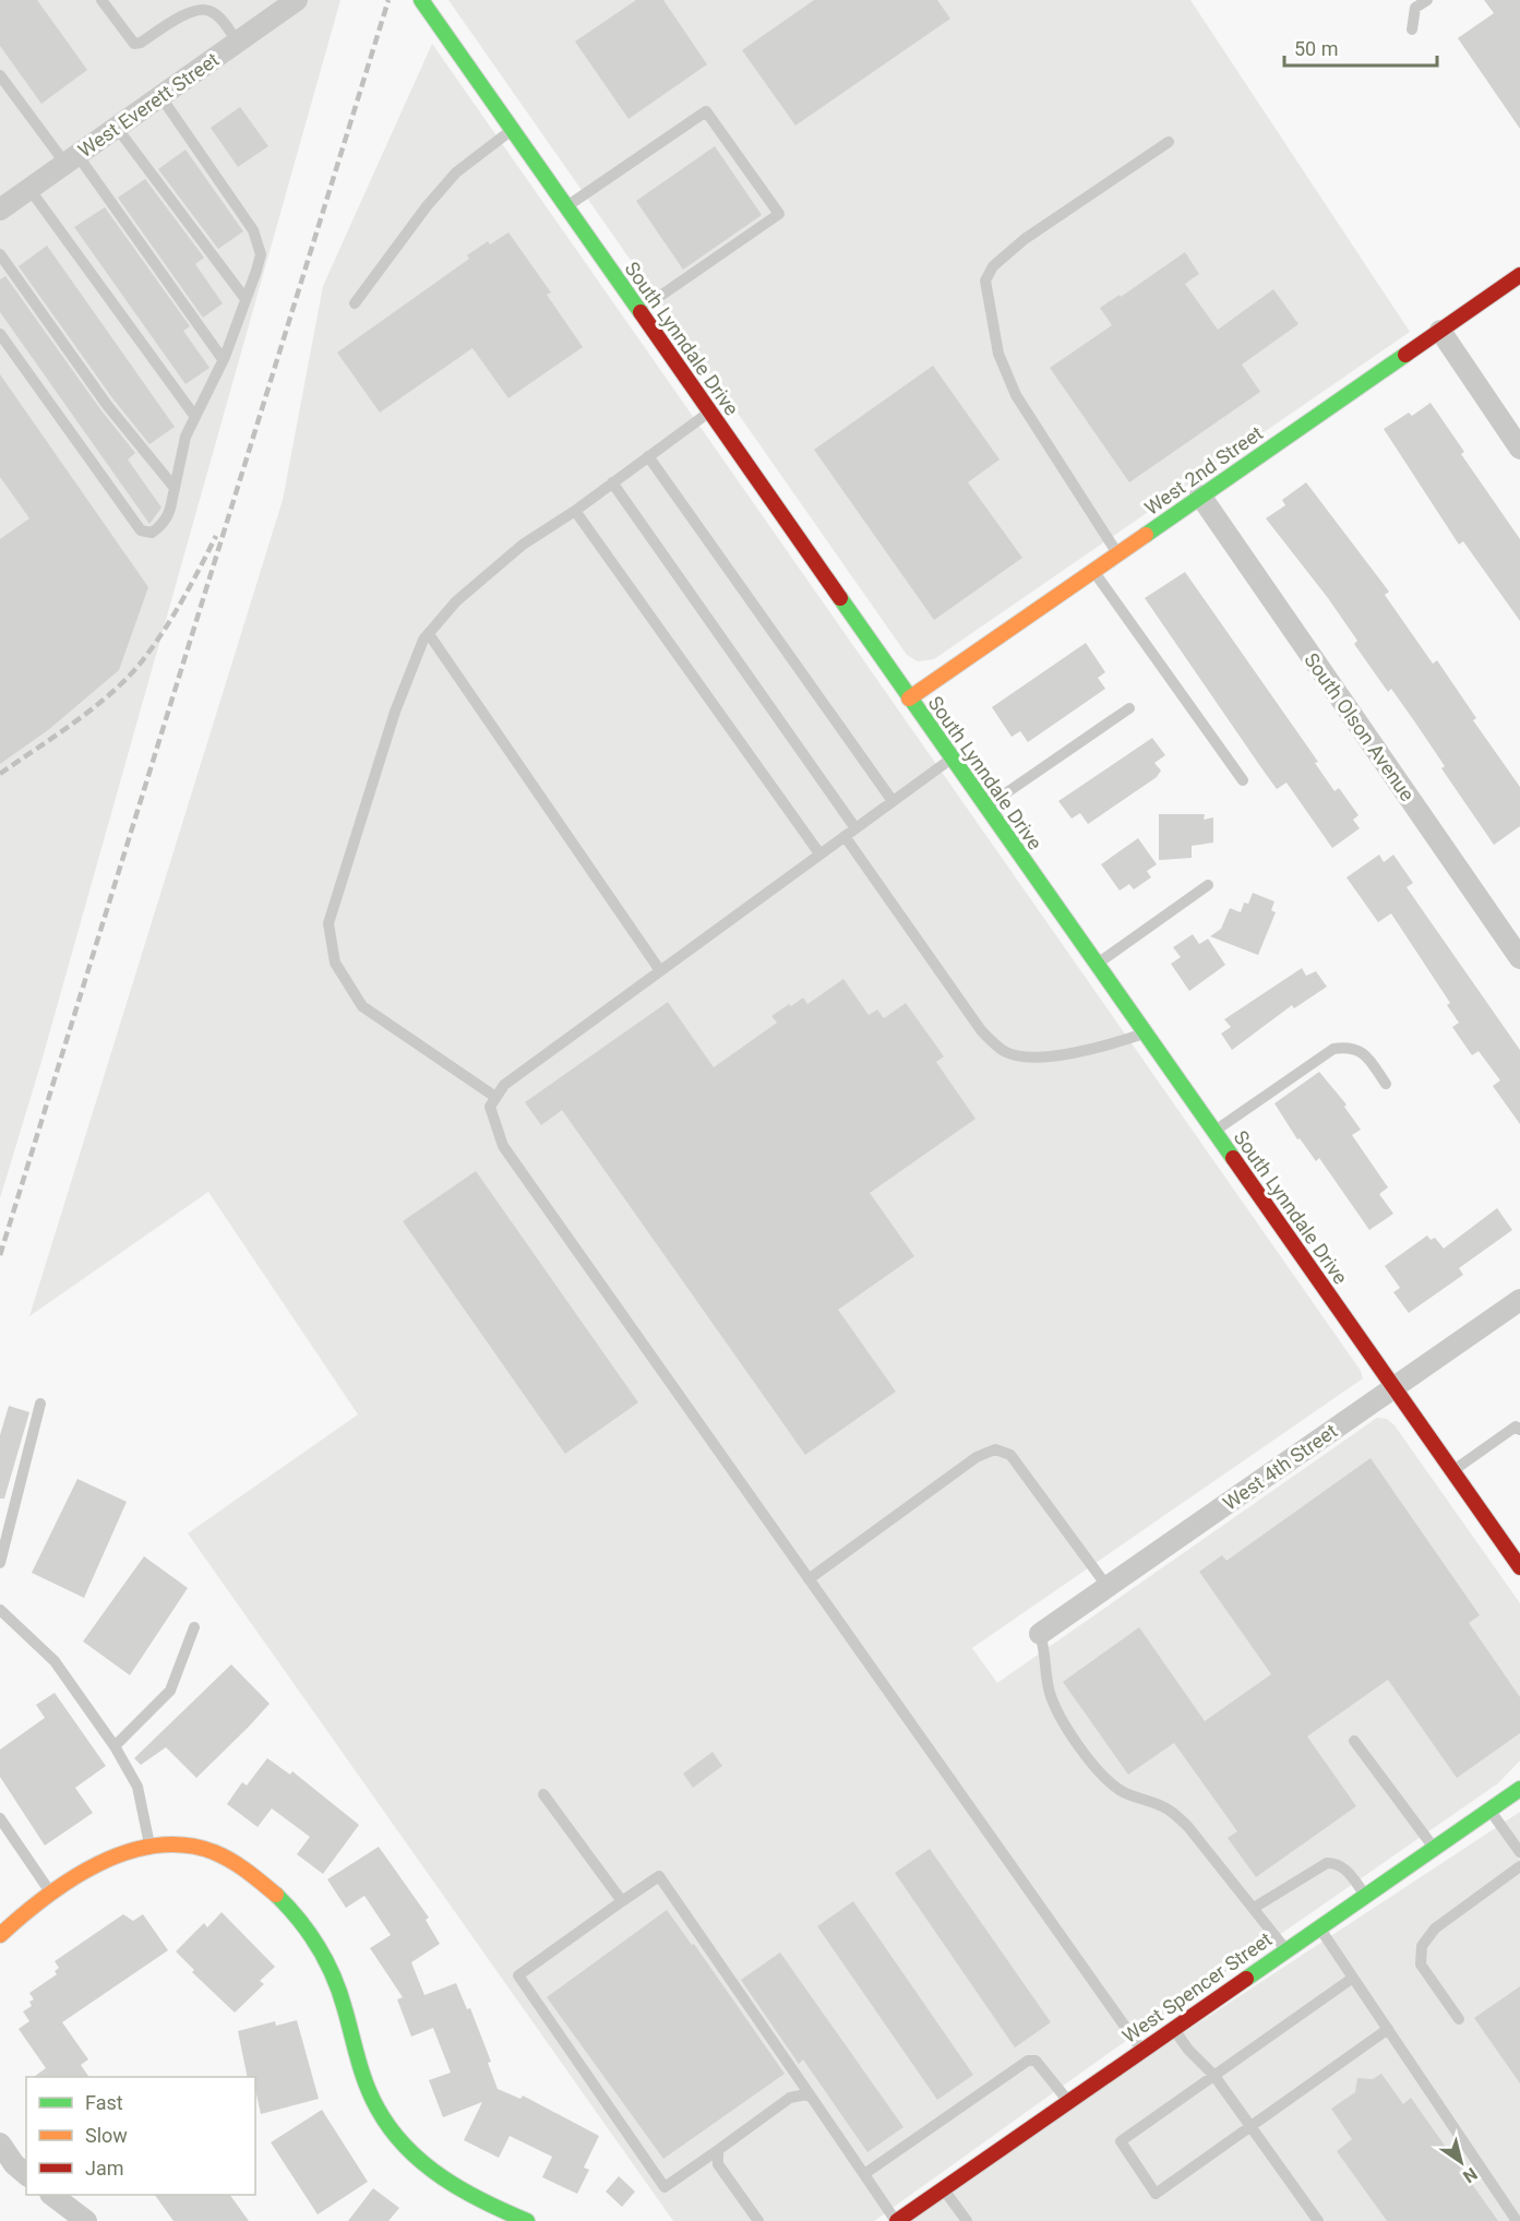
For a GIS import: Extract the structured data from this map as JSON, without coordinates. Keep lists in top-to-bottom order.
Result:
{
  "streets": {
    "street": [
      "West Everett Street",
      "South Lynndale Drive",
      "West 2nd Street",
      "South Olson Avenue",
      "West 4th Street",
      "West Spencer Street"
    ]
  },
  "crossings": [
    ["South Lynndale Drive", "West 2nd Street"],
    ["South Lynndale Drive", "West 4th Street"],
    ["West 2nd Street", "South Olson Avenue"]
  ],
  "legend": ["Fast", "Slow", "Jam"],
  "scale_bar": "50 m",
  "north": "bottom right"
}
